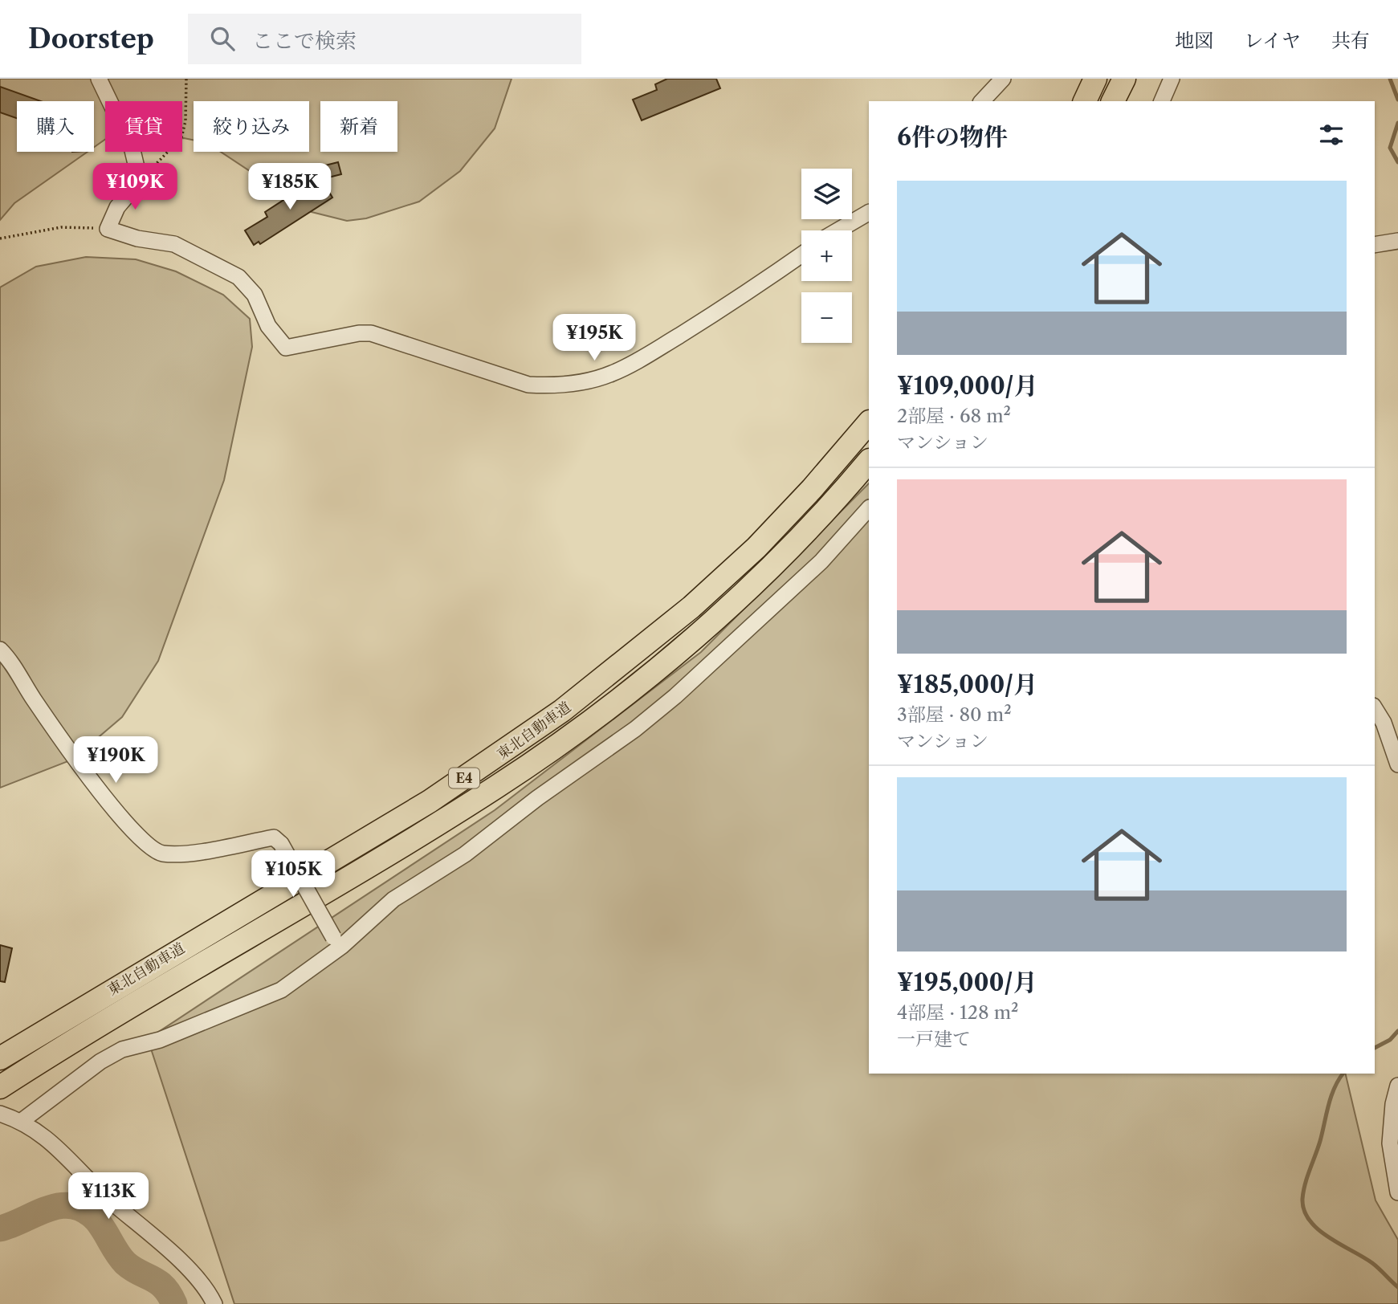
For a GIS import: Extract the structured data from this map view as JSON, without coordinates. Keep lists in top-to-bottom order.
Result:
{
  "streets": {
    "highway": ["東北自動車道", "E4"]
  },
  "page": {
    "header": "Doorstep",
    "search": "ここで検索",
    "nav": ["地図", "レイヤ", "共有"],
    "chip": [
      "購入",
      "賃貸",
      "絞り込み",
      "新着"
    ],
    "heading": "6件の物件",
    "price": [
      "¥109K",
      "¥185K",
      "¥195K",
      "¥190K",
      "¥105K",
      "¥113K"
    ],
    "map_buttons": ["+", "−"],
    "list": [
      {
        "name": "¥109,000/月",
        "note": "2部屋 · 68 m² · マンション"
      },
      {
        "name": "¥185,000/月",
        "note": "3部屋 · 80 m² · マンション"
      },
      {
        "name": "¥195,000/月",
        "note": "4部屋 · 128 m² · 一戸建て"
      }
    ]
  }
}
